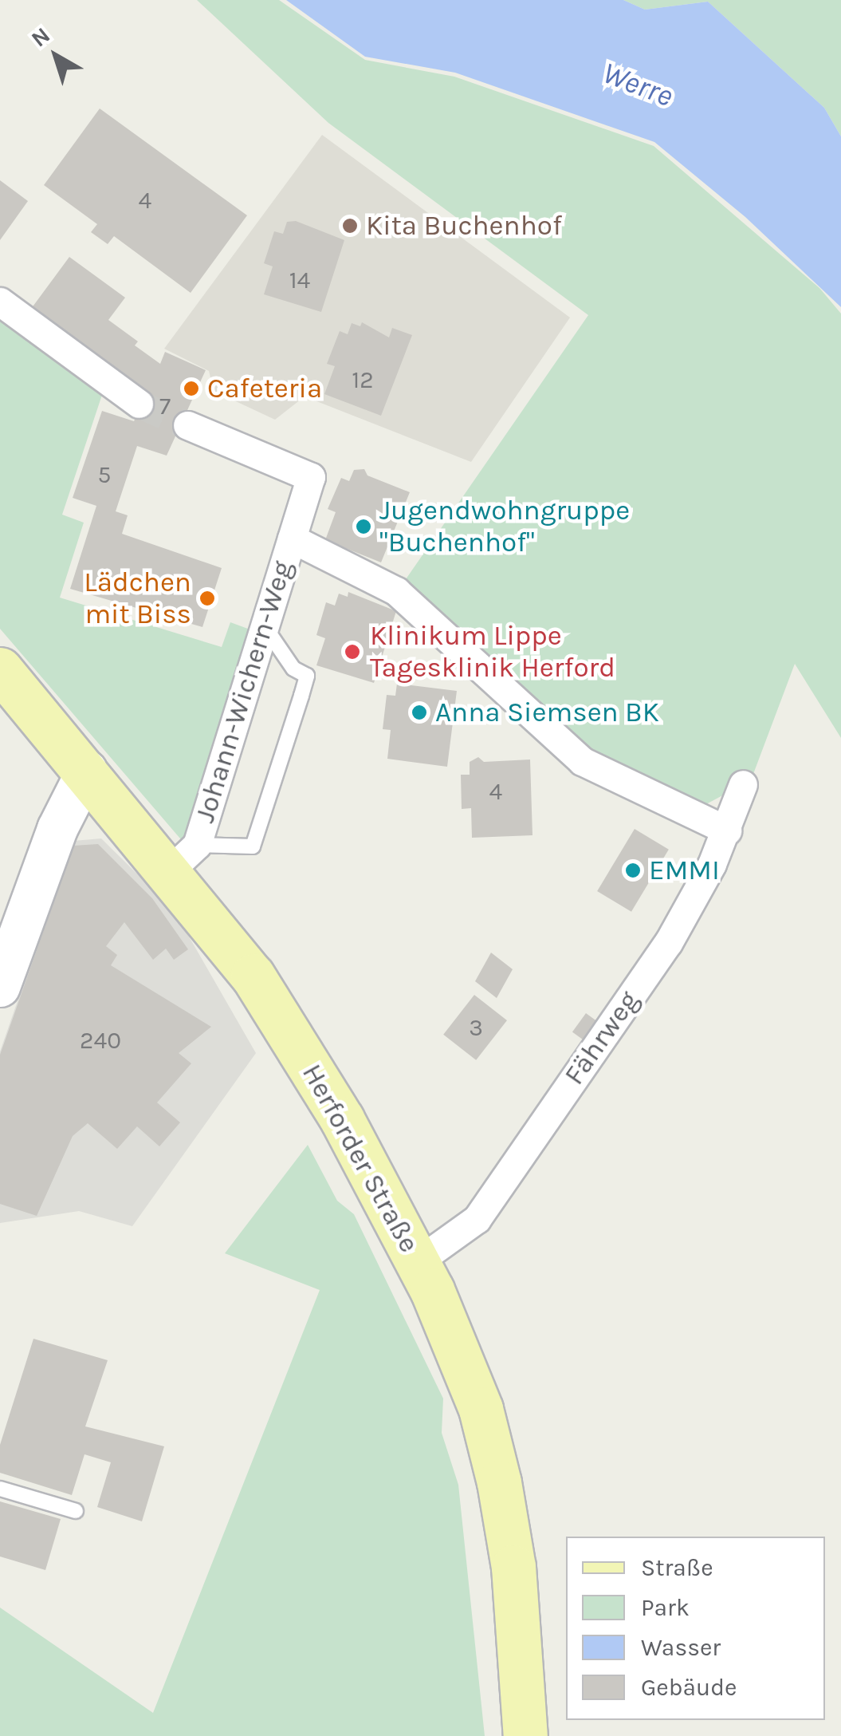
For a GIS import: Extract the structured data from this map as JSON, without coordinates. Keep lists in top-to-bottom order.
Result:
{
  "streets": {
    "main road": ["Herforder Straße"],
    "street": ["Johann-Wichern-Weg", "Fährweg"]
  },
  "crossings": [
    ["Johann-Wichern-Weg", "Fährweg"],
    ["Johann-Wichern-Weg", "Herforder Straße"],
    ["Fährweg", "Herforder Straße"]
  ],
  "water": ["Werre"],
  "places": [
    "Kita Buchenhof",
    "Cafeteria",
    "Jugendwohngruppe \"Buchenhof\"",
    "Lädchen mit Biss",
    "Klinikum Lippe Tagesklinik Herford",
    "Anna Siemsen BK",
    "EMMI"
  ],
  "house_numbers": [
    "4",
    "14",
    "12",
    "7",
    "5",
    "4",
    "3",
    "240"
  ],
  "legend": [
    "Straße",
    "Park",
    "Wasser",
    "Gebäude"
  ],
  "north": "top left"
}
